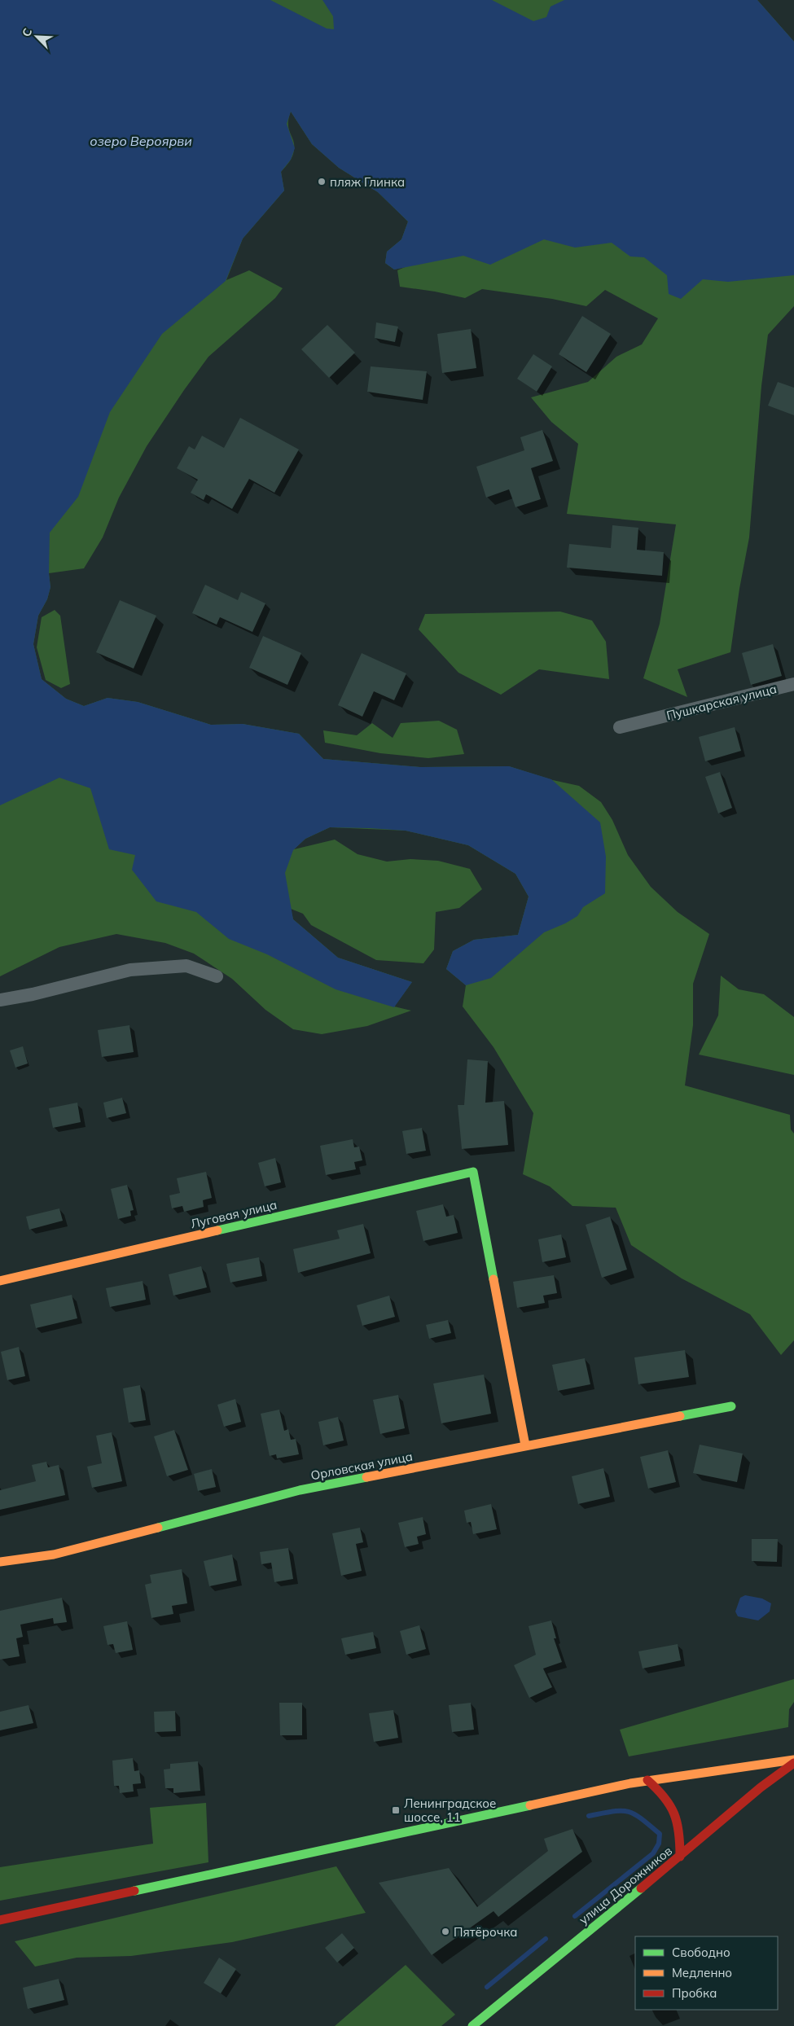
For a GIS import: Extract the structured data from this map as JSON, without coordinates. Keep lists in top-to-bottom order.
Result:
{
  "streets": {
    "street": [
      "Пушкарская улица",
      "Луговая улица",
      "Орловская улица",
      "улица Дорожников"
    ]
  },
  "crossings": [
    ["Луговая улица", "Орловская улица"]
  ],
  "water": ["озеро Вероярви"],
  "places": {
    "other": ["пляж Глинка", "Пятёрочка"],
    "transit": ["Ленинградское шоссе, 11"]
  },
  "legend": ["Свободно", "Медленно", "Пробка"],
  "north": "top left"
}
